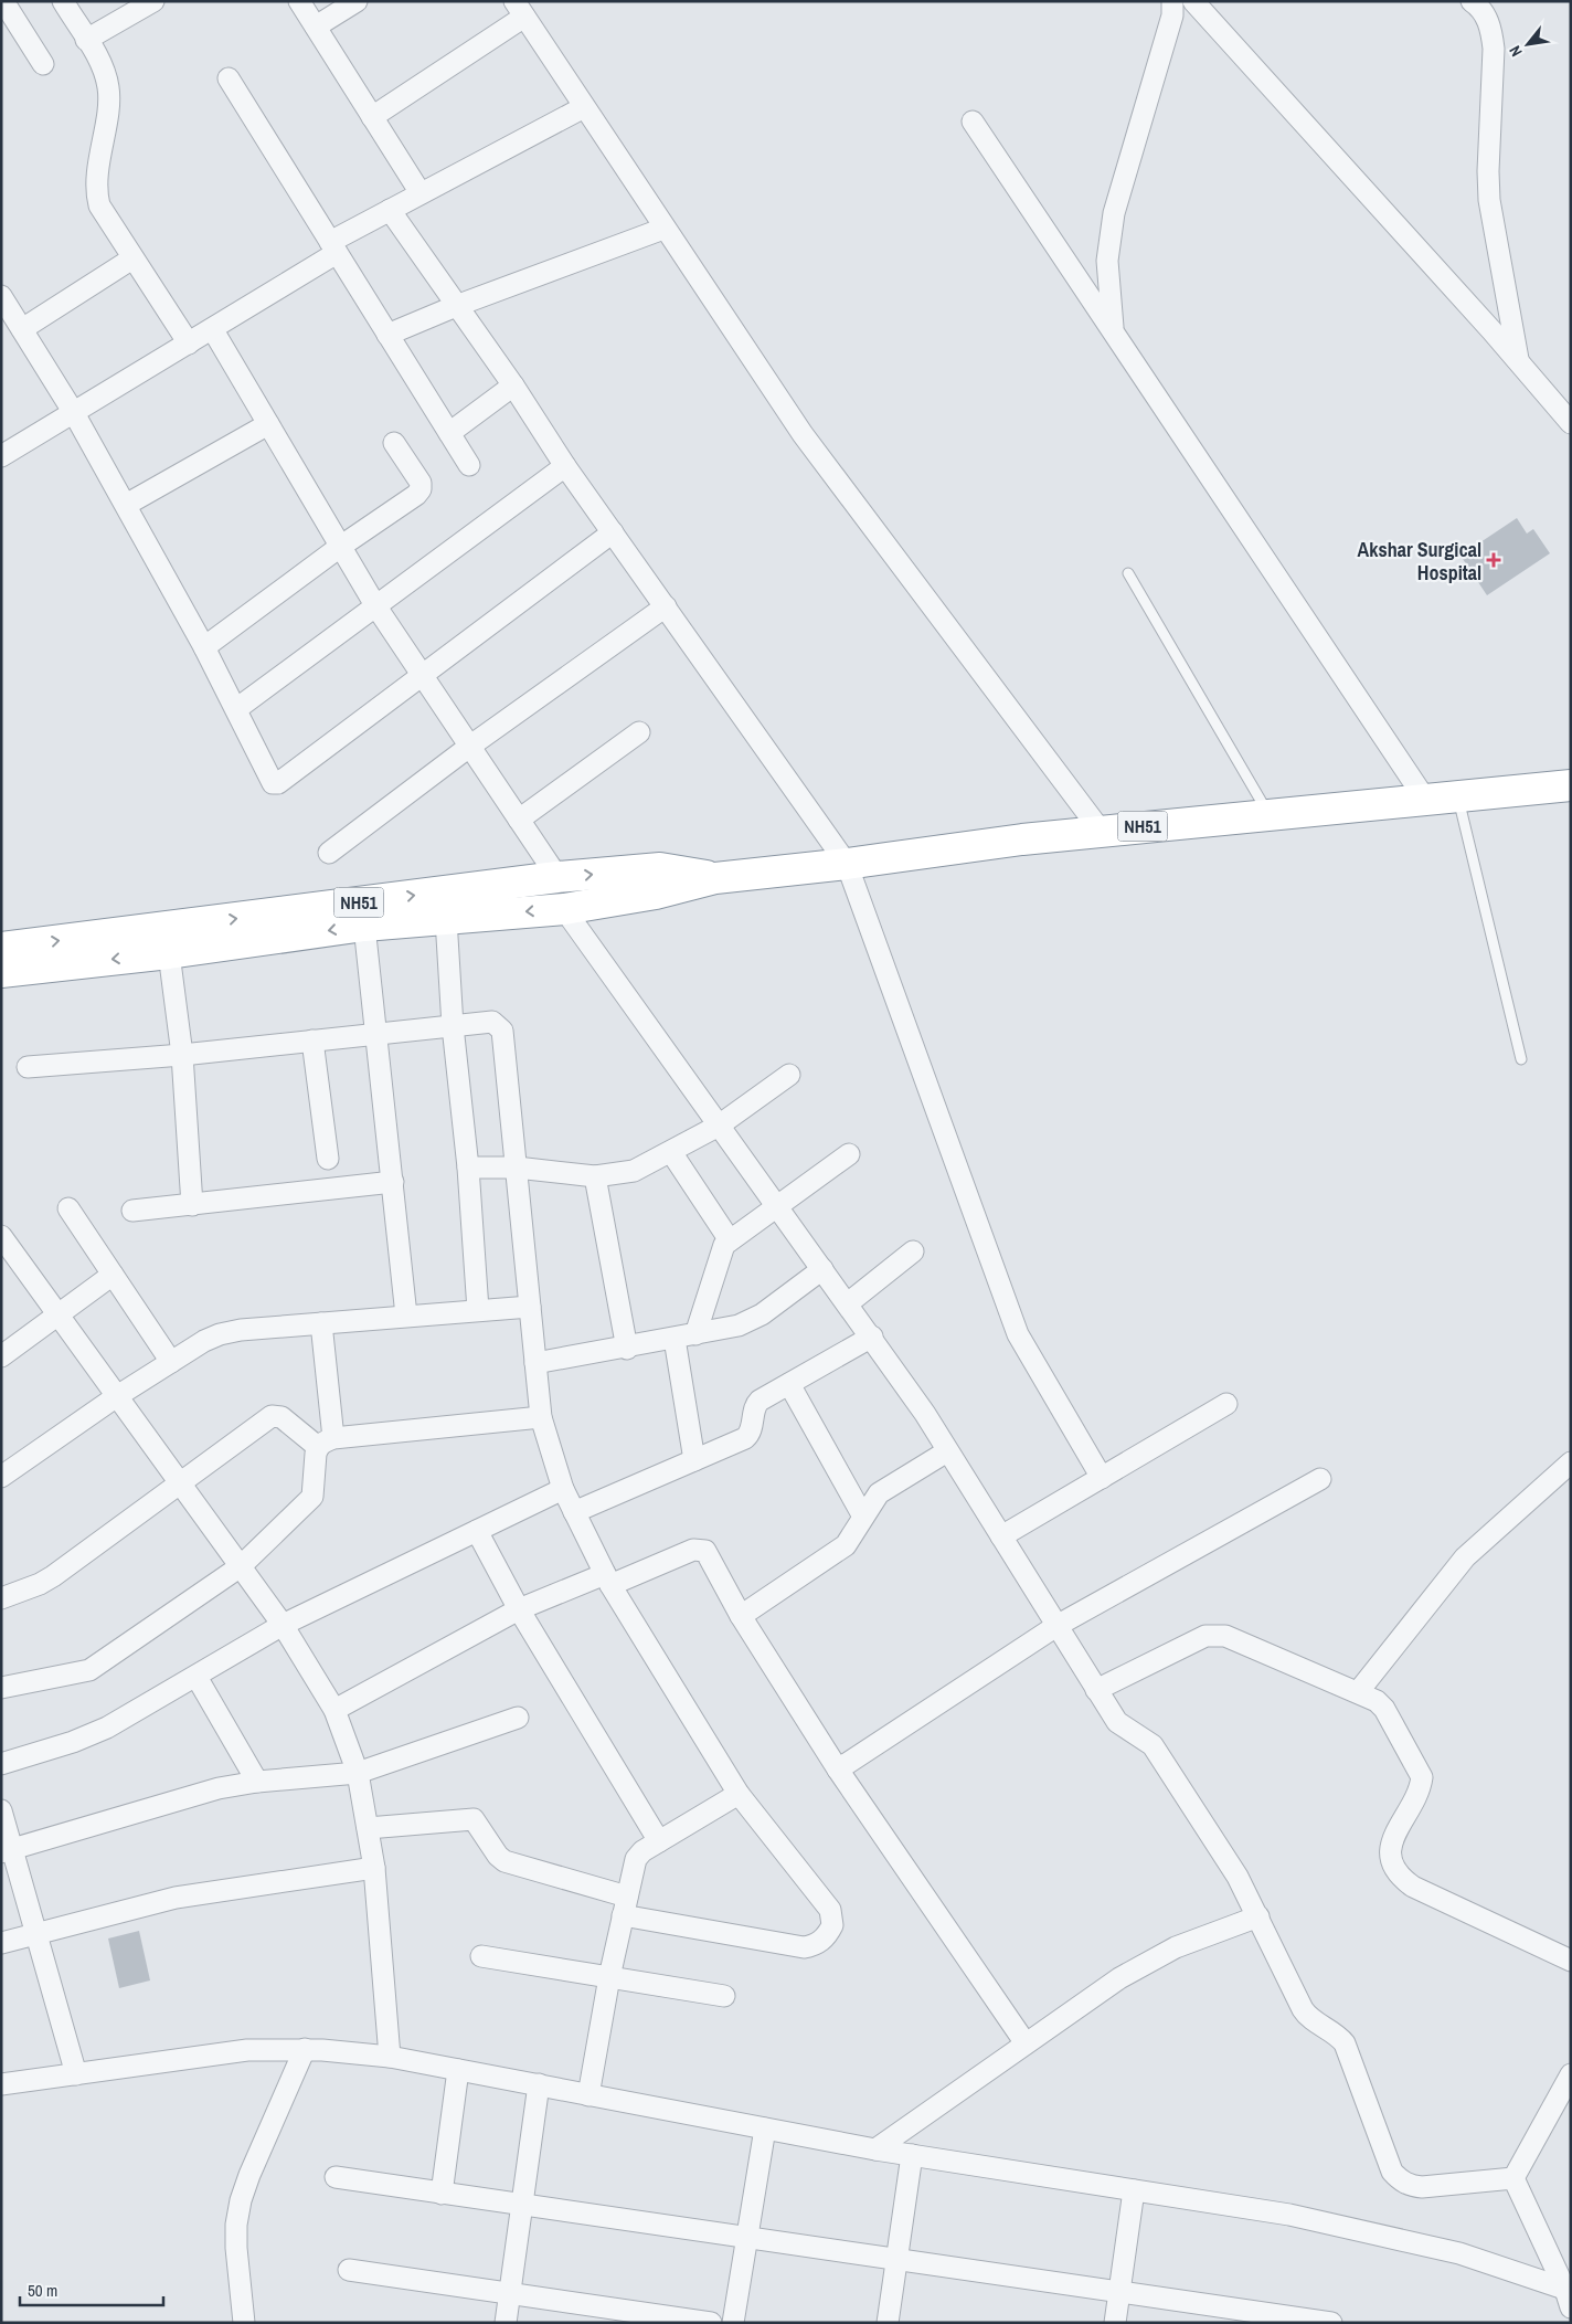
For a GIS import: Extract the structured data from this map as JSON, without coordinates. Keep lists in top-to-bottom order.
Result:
{
  "streets": {
    "highway": ["NH51"]
  },
  "places": {
    "health": ["Akshar Surgical Hospital"]
  },
  "scale_bar": "50 m",
  "north": "bottom left"
}
